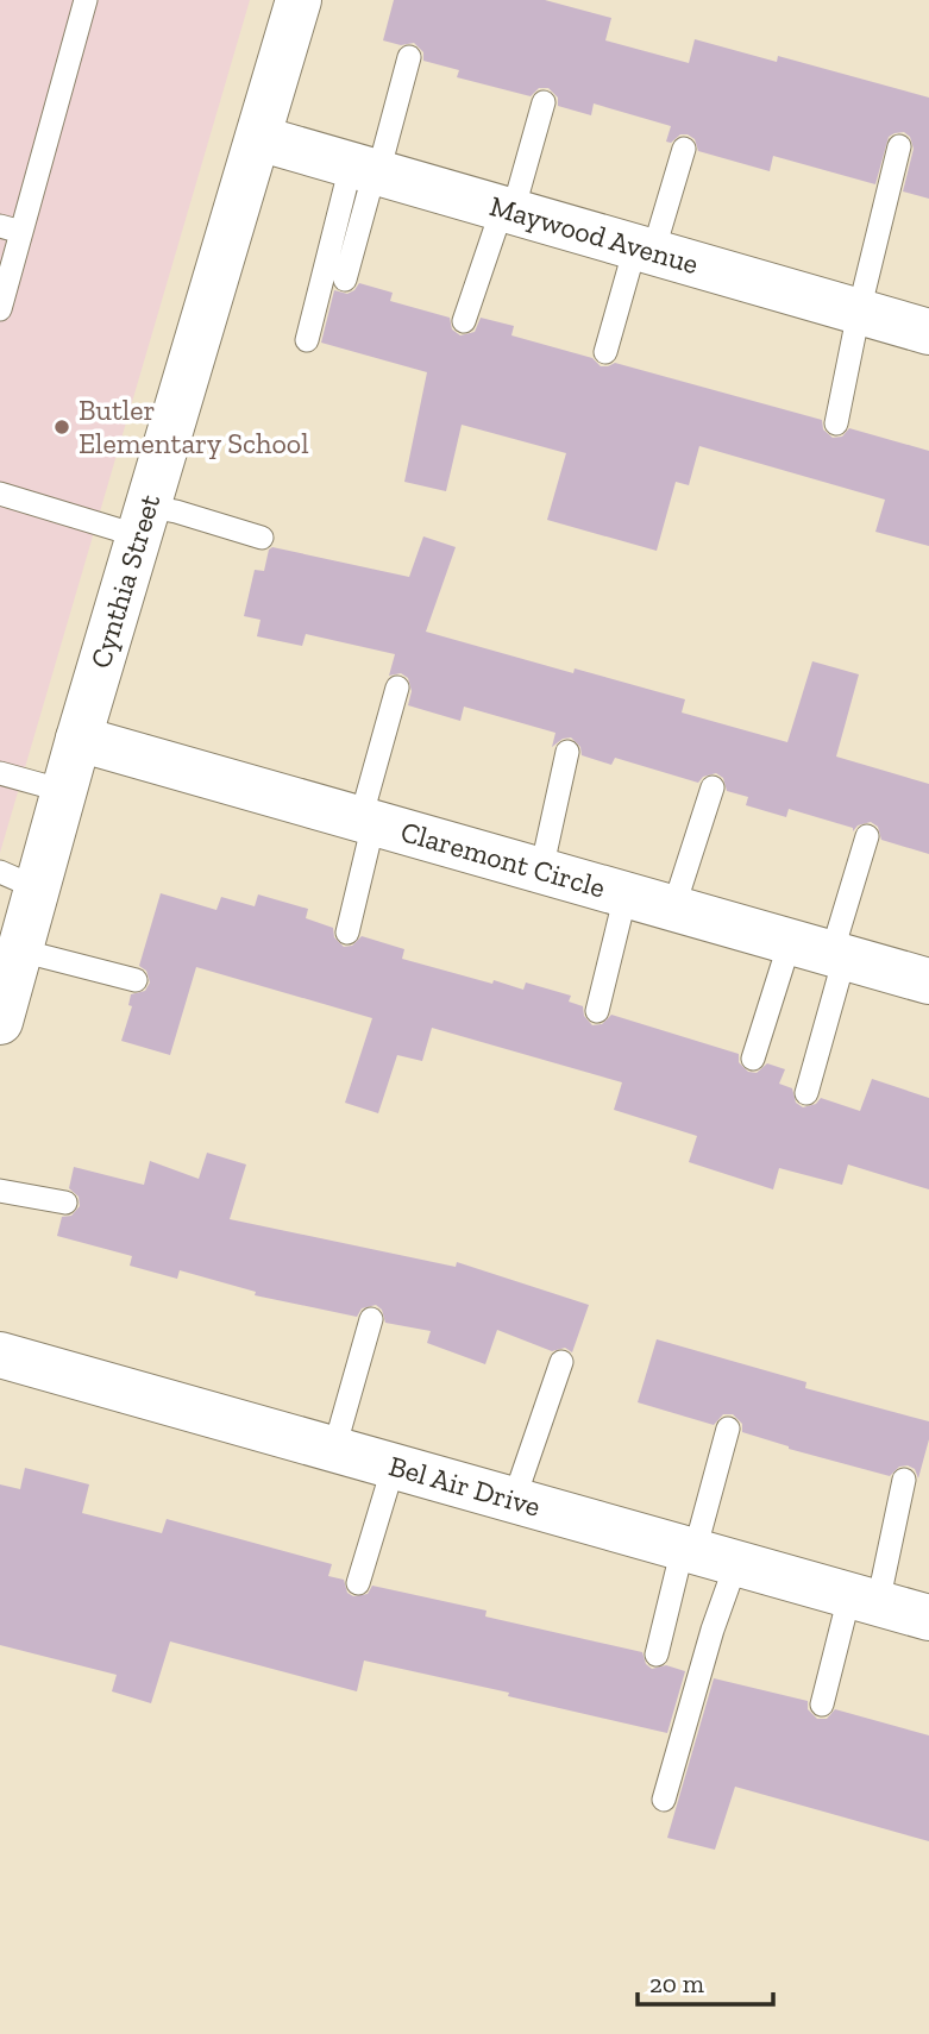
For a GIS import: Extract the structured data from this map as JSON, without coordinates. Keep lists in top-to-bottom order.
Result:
{
  "streets": {
    "street": [
      "Maywood Avenue",
      "Cynthia Street",
      "Claremont Circle",
      "Bel Air Drive"
    ]
  },
  "crossings": [
    ["Maywood Avenue", "Cynthia Street"],
    ["Cynthia Street", "Claremont Circle"]
  ],
  "places": ["Butler Elementary School"],
  "scale_bar": "20 m"
}
